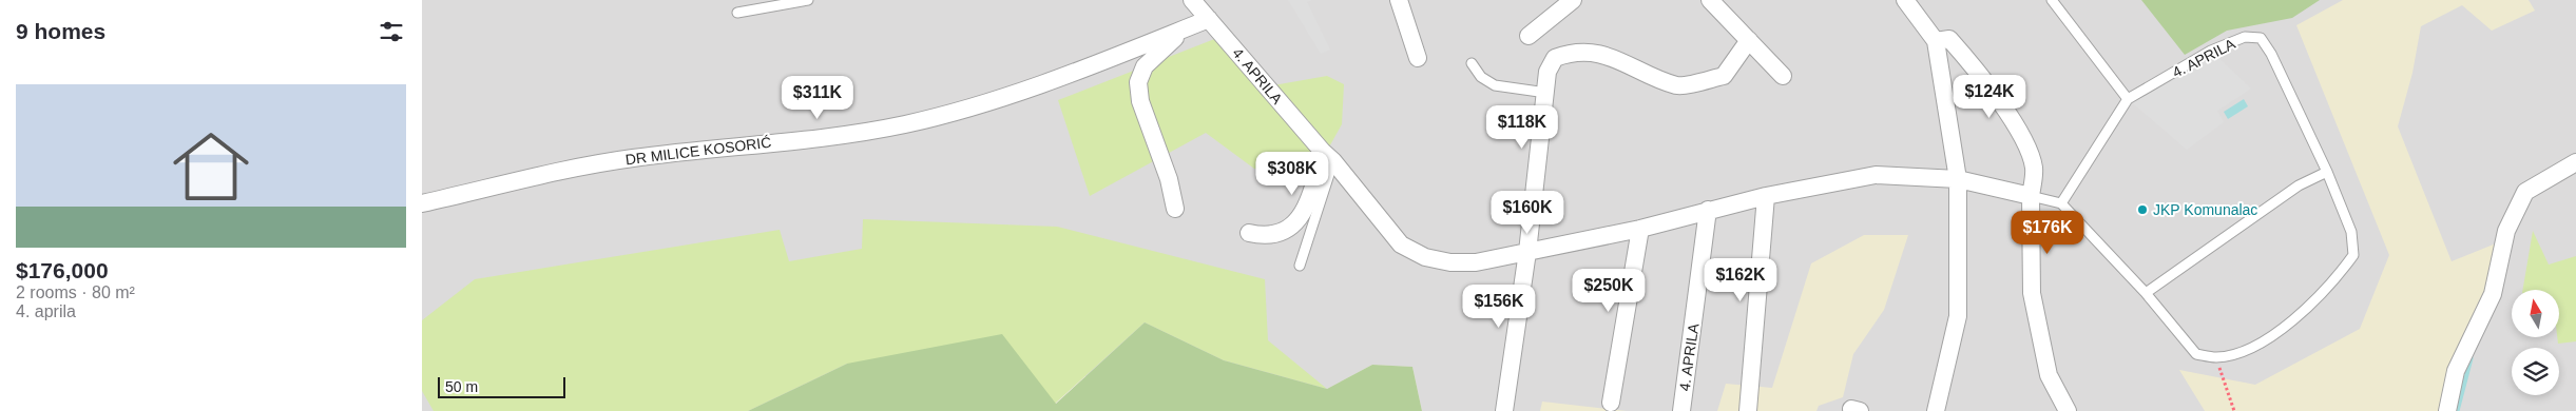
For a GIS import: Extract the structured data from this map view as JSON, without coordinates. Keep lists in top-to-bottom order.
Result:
{
  "streets": {
    "street": ["4. APRILA", "DR MILICE KOSORIĆ"]
  },
  "crossings": [
    ["4. APRILA", "DR MILICE KOSORIĆ"]
  ],
  "places": ["JKP Komunalac"],
  "scale_bar": "50 m",
  "north": "top",
  "page": {
    "heading": "9 homes",
    "list": [
      {
        "name": "$176,000",
        "note": "2 rooms · 80 m² · 4. aprila"
      }
    ],
    "price": [
      "$124K",
      "$311K",
      "$118K",
      "$308K",
      "$160K",
      "$176K",
      "$162K",
      "$250K",
      "$156K"
    ],
    "scale": "50 m"
  }
}
